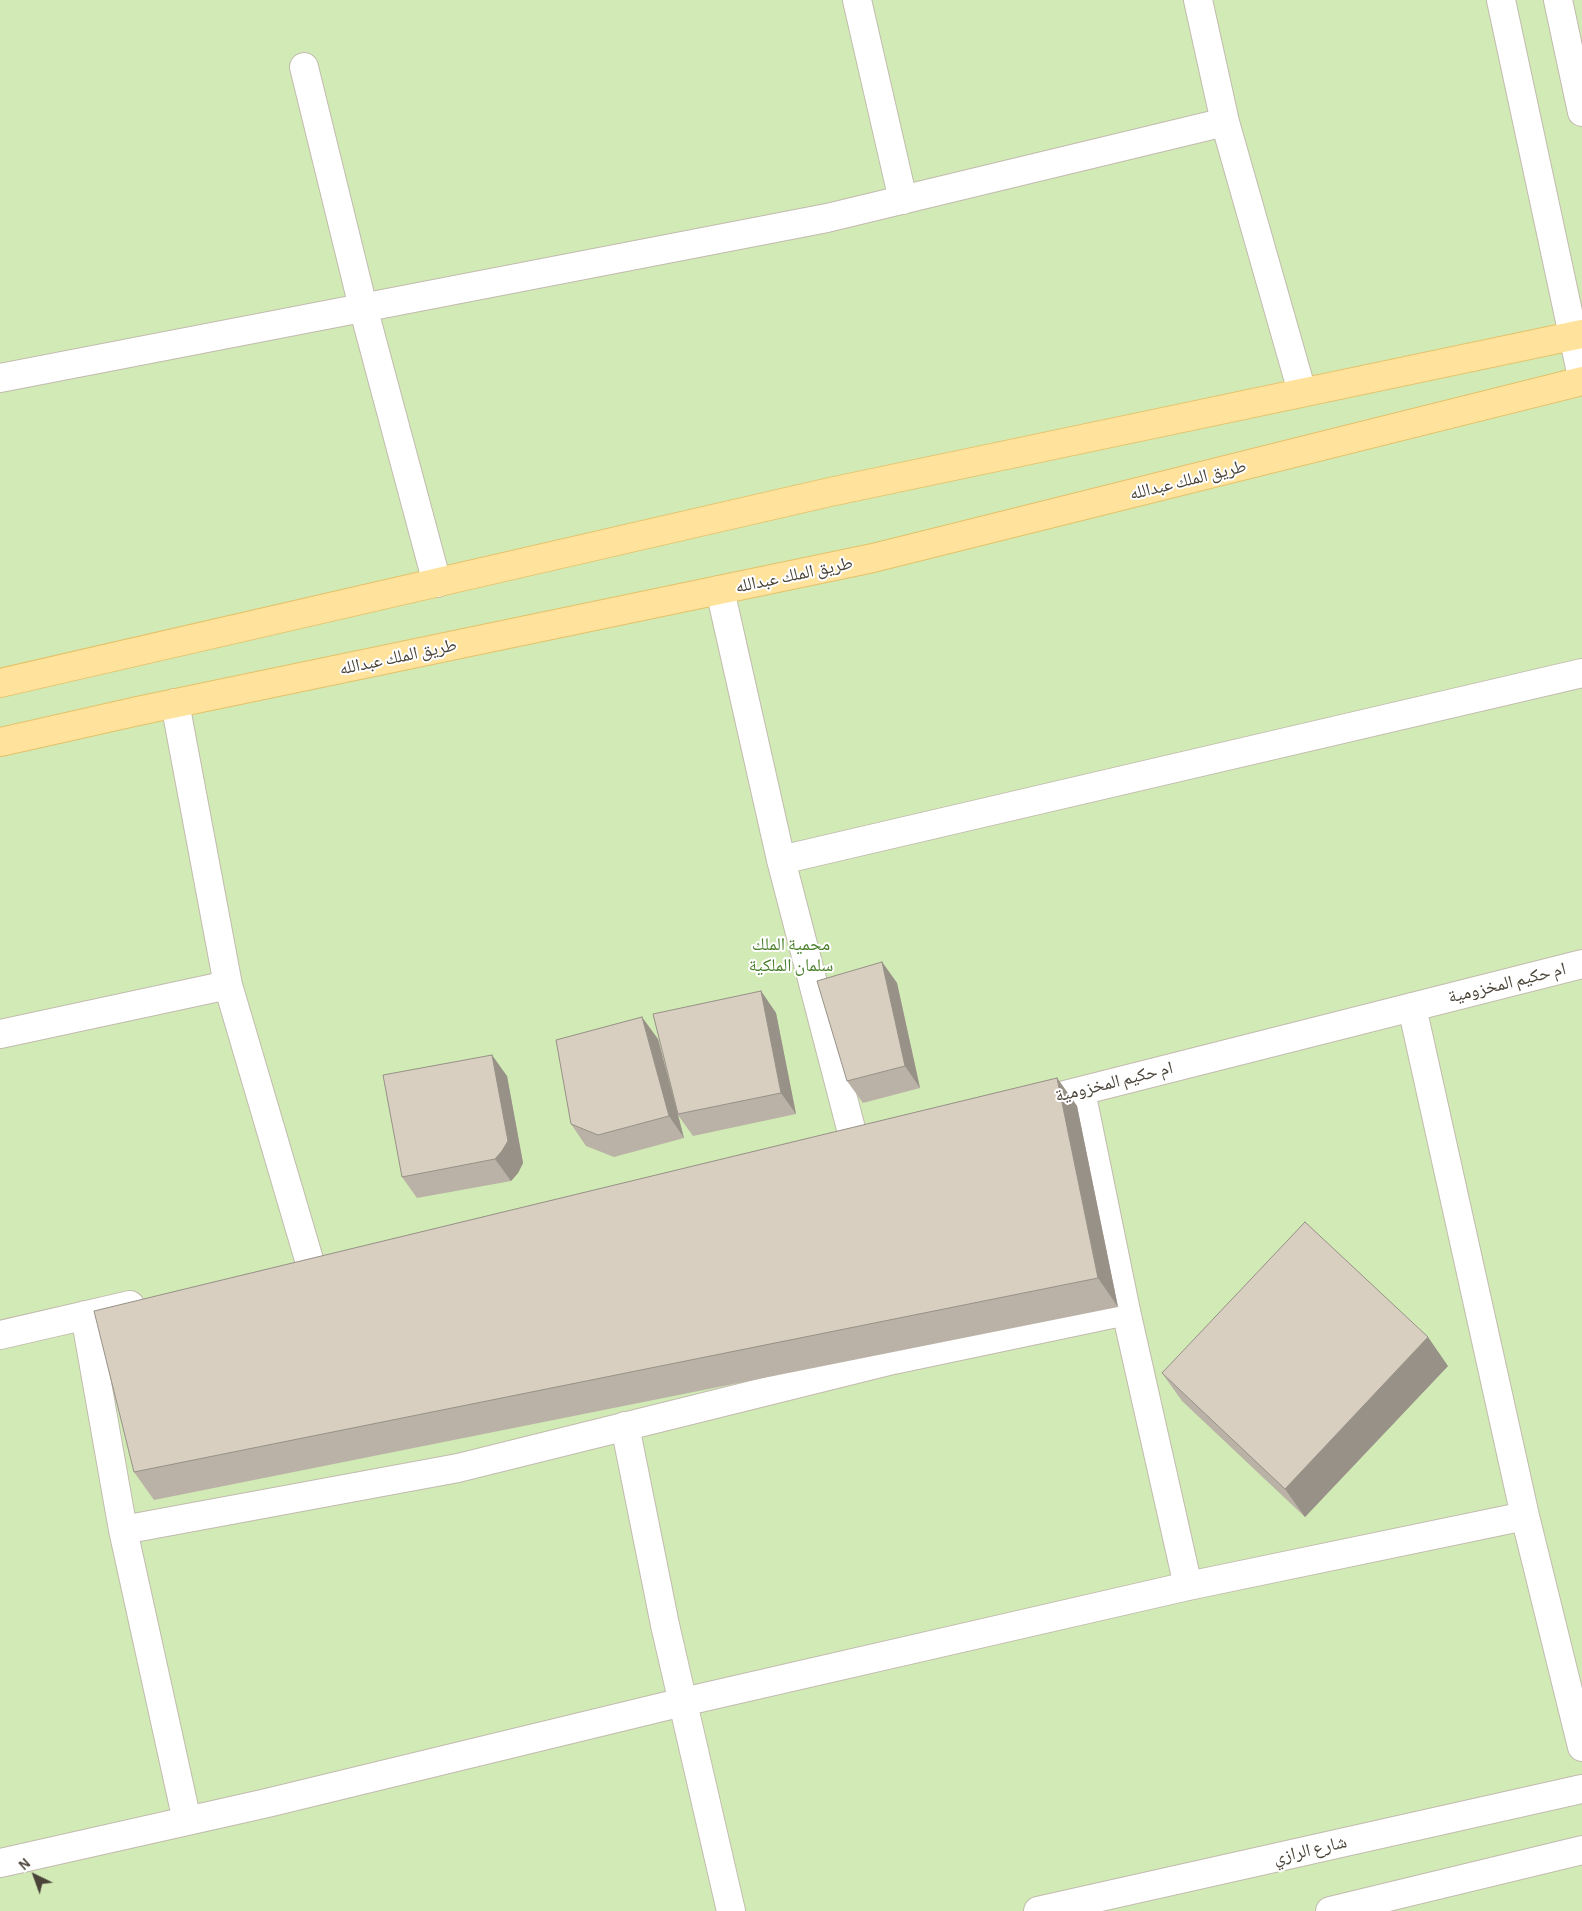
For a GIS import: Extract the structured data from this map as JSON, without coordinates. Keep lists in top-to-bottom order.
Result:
{
  "streets": {
    "main road": ["طريق الملك عبدالله"],
    "street": ["ام حكيم المخزومية", "شارع الرازي"]
  },
  "parks": ["محمية الملك سلمان الملكية"],
  "north": "top left"
}
